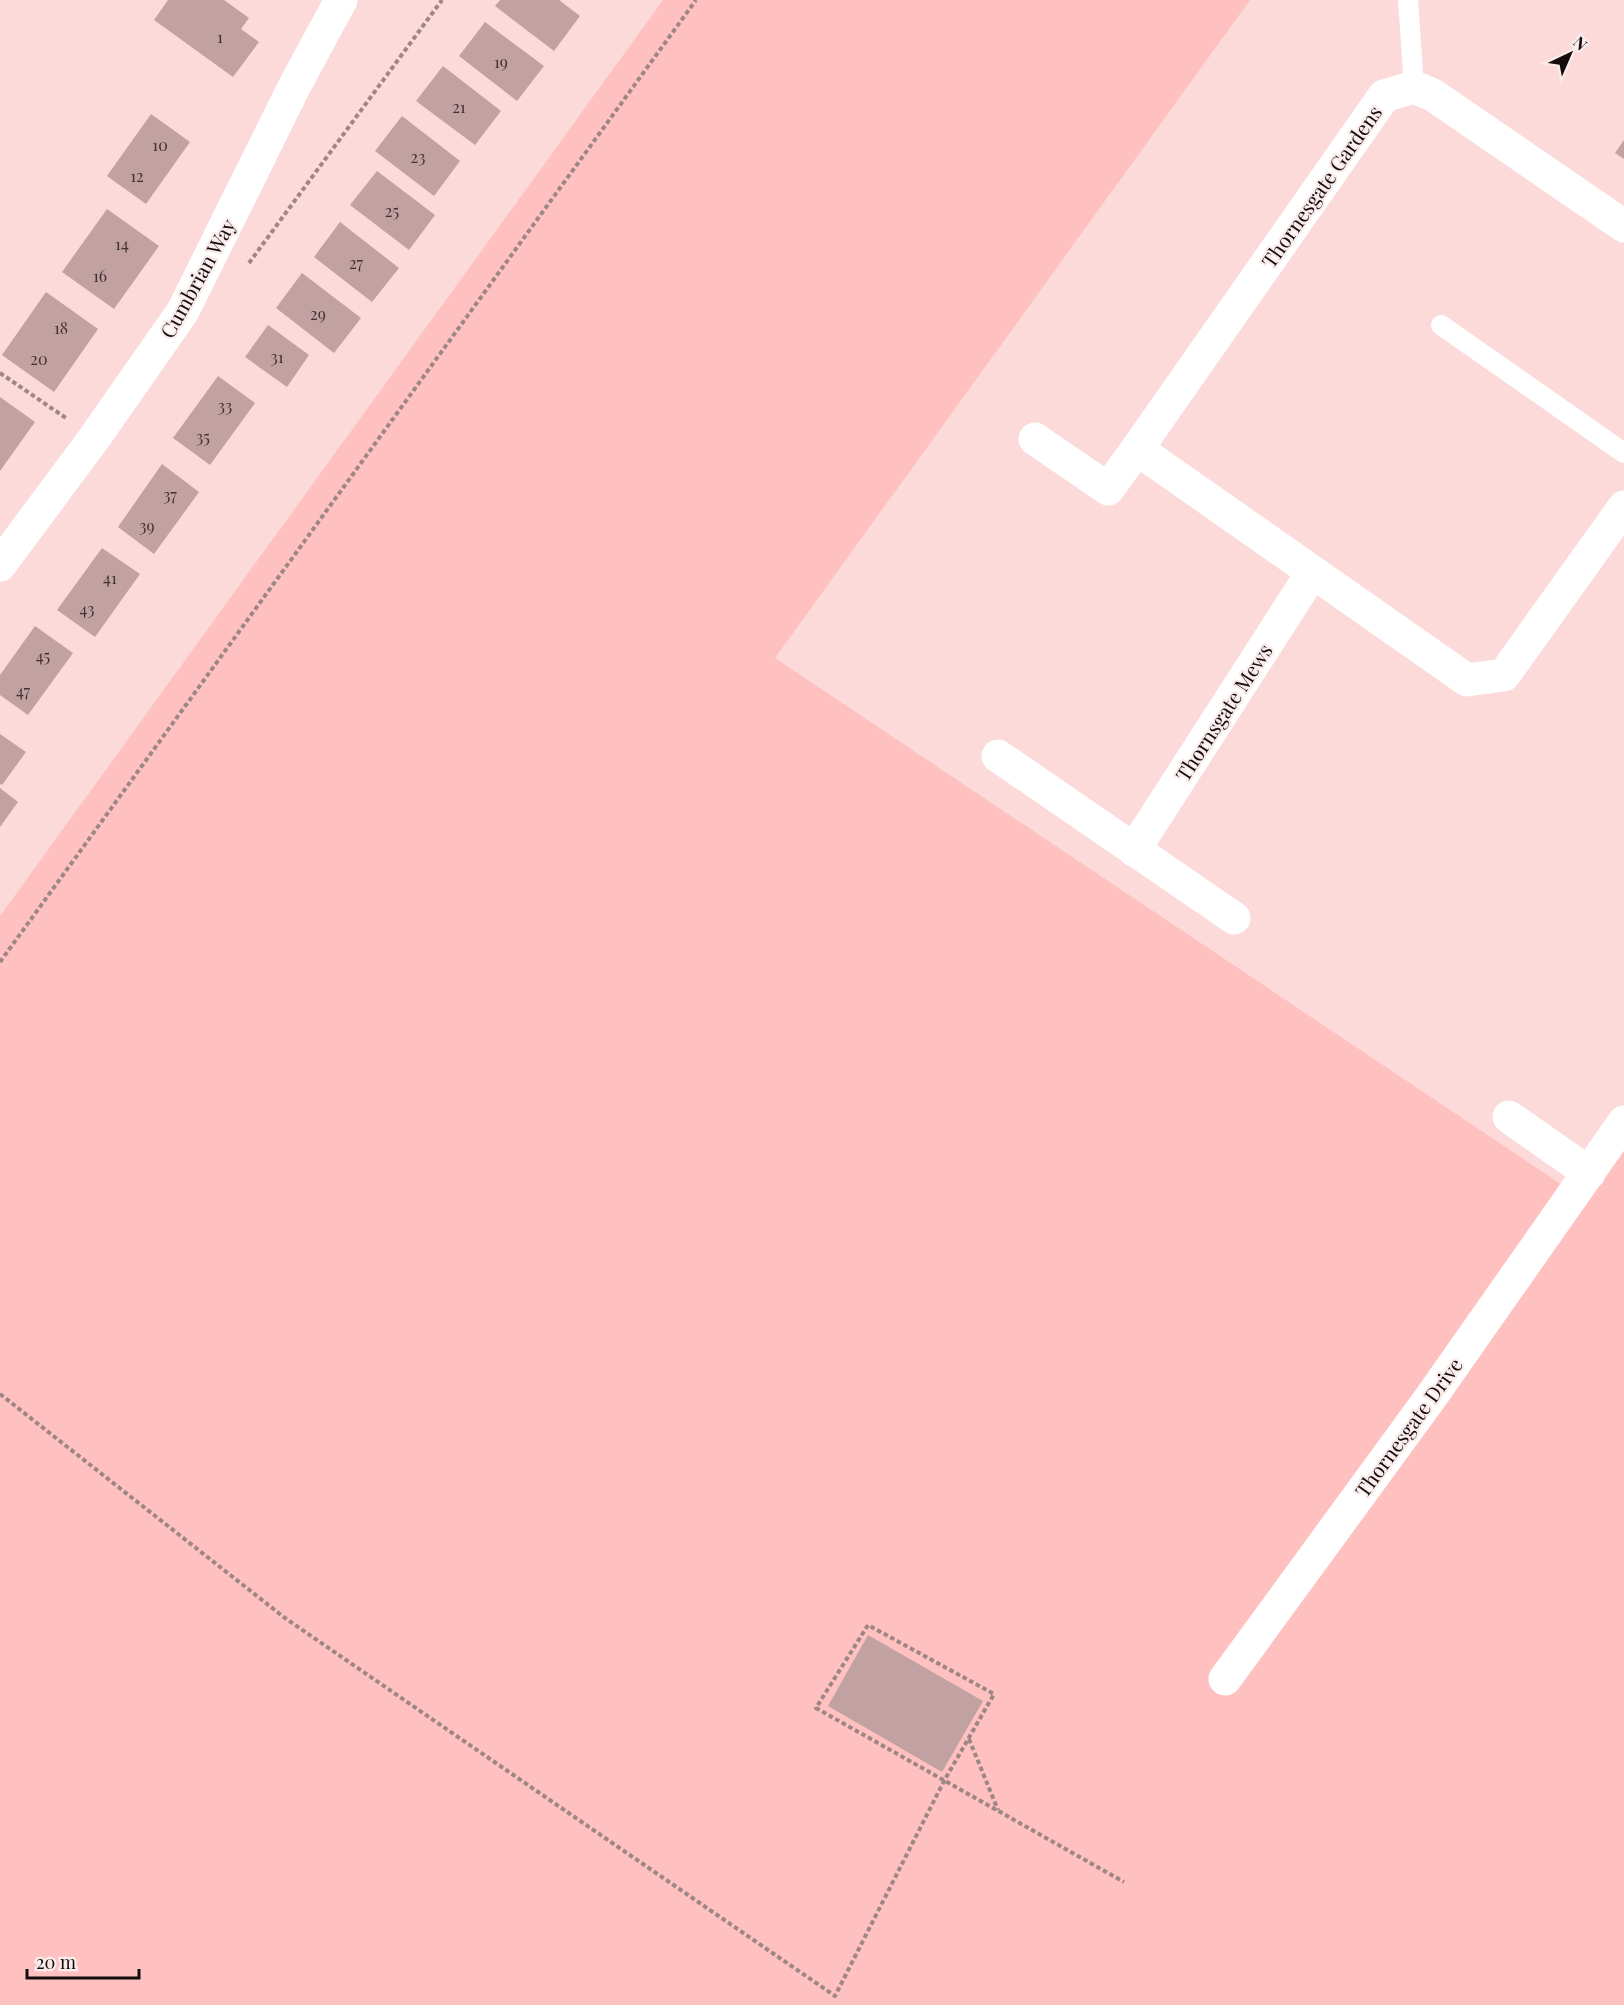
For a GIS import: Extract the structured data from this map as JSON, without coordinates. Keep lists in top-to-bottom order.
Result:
{
  "streets": {
    "street": [
      "Thornesgate Gardens",
      "Cumbrian Way",
      "Thornsgate Mews",
      "Thornesgate Drive"
    ]
  },
  "house_numbers": [
    "1",
    "19",
    "21",
    "10",
    "23",
    "12",
    "25",
    "14",
    "27",
    "16",
    "29",
    "18",
    "31",
    "20",
    "33",
    "35",
    "37",
    "39",
    "41",
    "43",
    "45",
    "47"
  ],
  "scale_bar": "20 m",
  "north": "top right"
}
